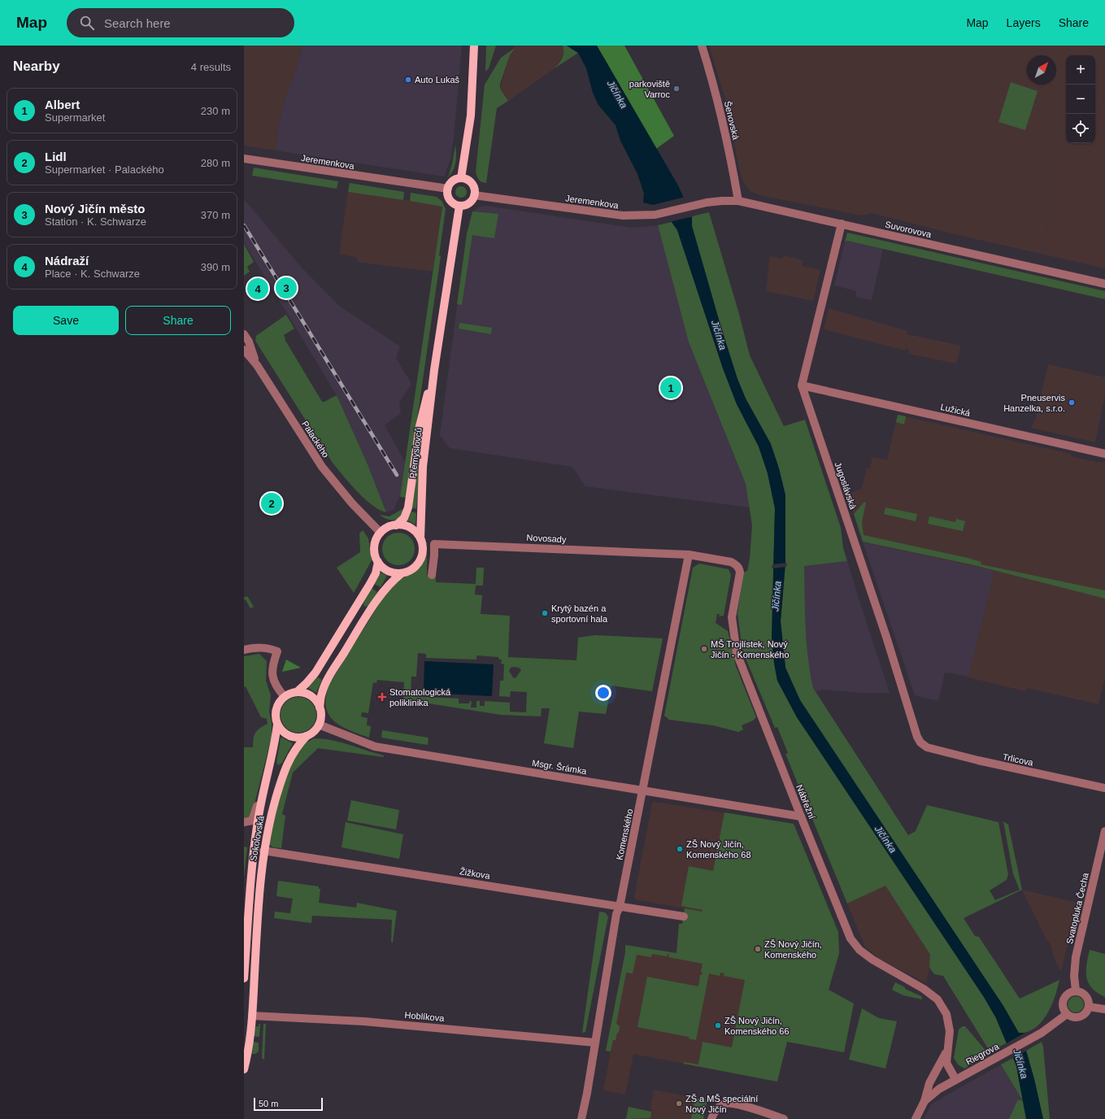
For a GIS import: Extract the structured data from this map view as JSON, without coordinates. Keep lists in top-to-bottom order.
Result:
{
  "streets": {
    "main road": ["Přemyslovců", "Sokolovská"],
    "street": [
      "Šenovská",
      "Jeremenkova",
      "Suvorovova",
      "Lužická",
      "Palackého",
      "Jugoslávská",
      "Novosady",
      "Trlicova",
      "Msgr. Šrámka",
      "Nábřežní",
      "Komenského",
      "Žižkova",
      "Svatopluka Čecha",
      "Hoblíkova",
      "Riegrova"
    ]
  },
  "crossings": [
    ["Šenovská", "Suvorovova"],
    ["Jeremenkova", "Suvorovova"],
    ["Jeremenkova", "Přemyslovců"],
    ["Lužická", "Jugoslávská"],
    ["Palackého", "Přemyslovců"],
    ["Jugoslávská", "Trlicova"],
    ["Novosady", "Nábřežní"],
    ["Novosady", "Komenského"],
    ["Msgr. Šrámka", "Nábřežní"],
    ["Msgr. Šrámka", "Komenského"],
    ["Msgr. Šrámka", "Sokolovská"],
    ["Nábřežní", "Komenského"],
    ["Nábřežní", "Riegrova"],
    ["Komenského", "Žižkova"],
    ["Komenského", "Hoblíkova"],
    ["Sokolovská", "Žižkova"],
    ["Sokolovská", "Hoblíkova"],
    ["Svatopluka Čecha", "Riegrova"]
  ],
  "water": ["Jičínka"],
  "places": {
    "other": [
      "Auto Lukaš",
      "parkoviště Varroc",
      "Pneuservis Hanzelka, s.r.o.",
      "Krytý bazén a sportovní hala",
      "MŠ Trojlístek, Nový Jičín - Komenského",
      "ZŠ Nový Jičín, Komenského 68",
      "ZŠ Nový Jičín, Komenského",
      "ZŠ Nový Jičín, Komenského 66",
      "ZŠ a MŠ speciální Nový Jičín"
    ],
    "health": ["Stomatologická poliklinika"]
  },
  "scale_bar": "50 m",
  "north": "top right",
  "page": {
    "header": "Map",
    "search": "Search here",
    "nav": ["Map", "Layers", "Share"],
    "heading": ["Nearby", "4 results"],
    "map_buttons": ["+", "−"],
    "list": [
      {
        "mark": "1",
        "name": "Albert",
        "note": "Supermarket",
        "value": "230 m"
      },
      {
        "mark": "2",
        "name": "Lidl",
        "note": "Supermarket · Palackého",
        "value": "280 m"
      },
      {
        "mark": "3",
        "name": "Nový Jičín město",
        "note": "Station · K. Schwarze",
        "value": "370 m"
      },
      {
        "mark": "4",
        "name": "Nádraží",
        "note": "Place · K. Schwarze",
        "value": "390 m"
      }
    ],
    "pins": [
      "3",
      "4",
      "1",
      "2"
    ],
    "buttons": ["Save", "Share"],
    "scale": "50 m"
  }
}
